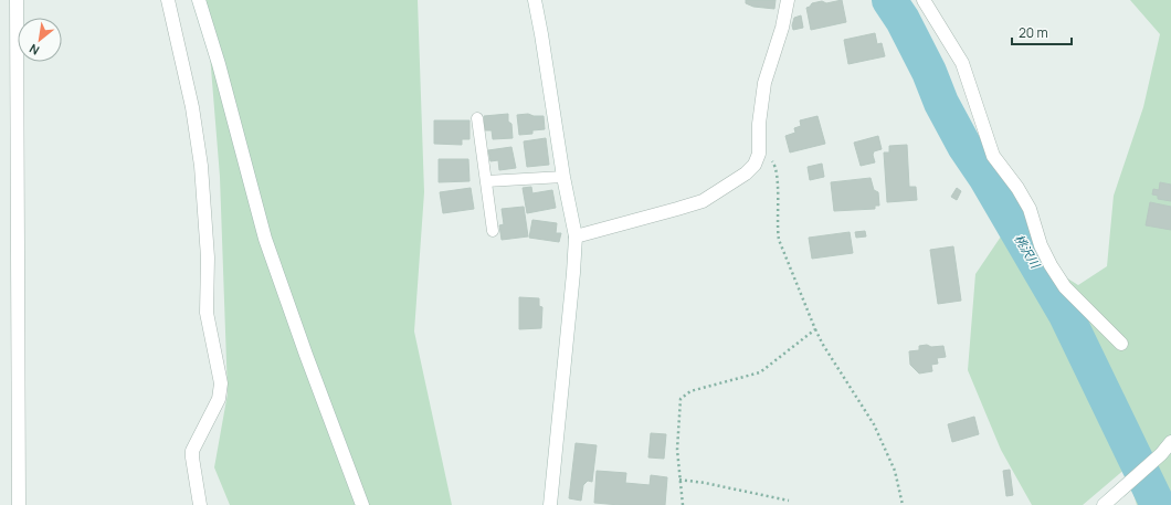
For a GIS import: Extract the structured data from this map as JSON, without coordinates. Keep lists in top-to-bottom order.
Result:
{
  "water": ["桃沢川"],
  "scale_bar": "20 m",
  "north": "bottom left"
}
